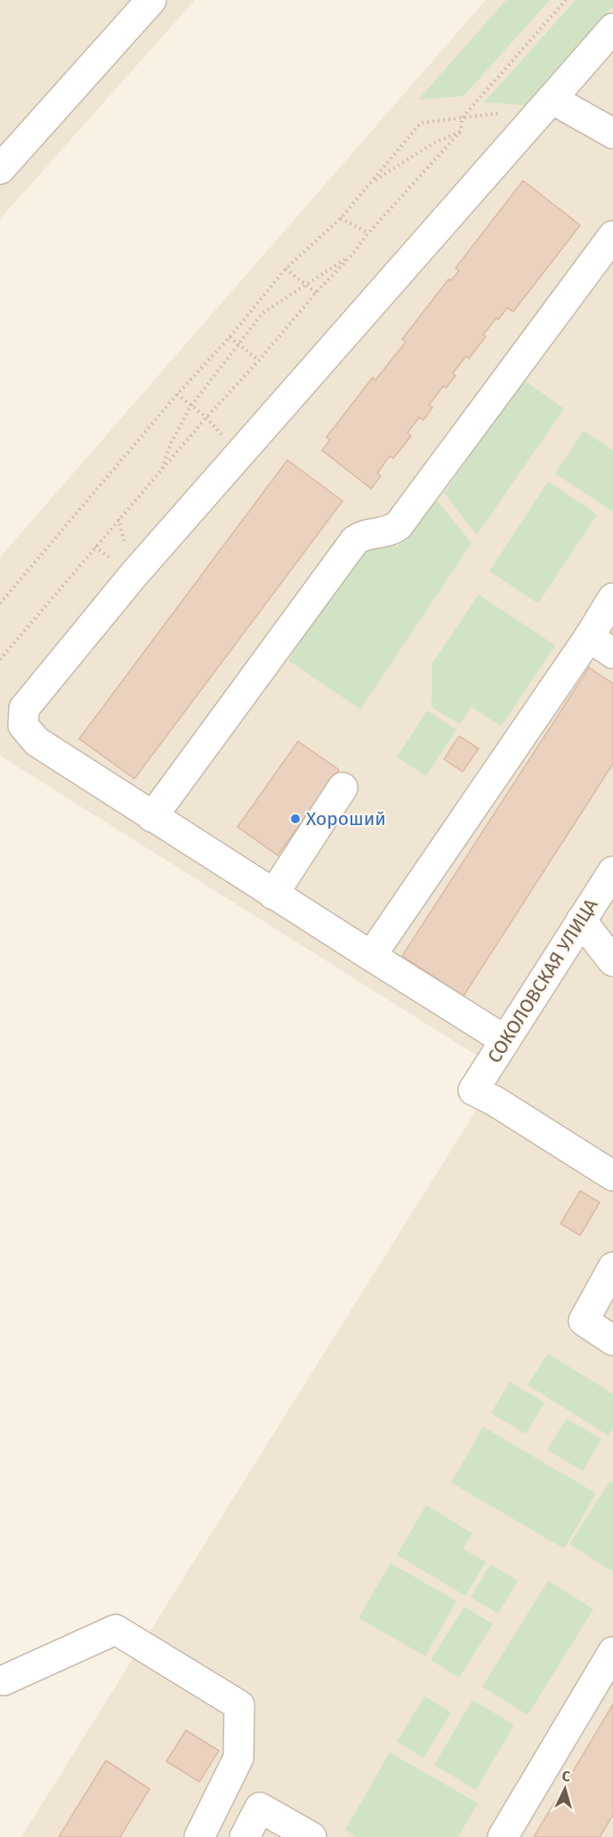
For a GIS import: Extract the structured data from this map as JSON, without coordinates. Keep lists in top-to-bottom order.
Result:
{
  "streets": {
    "street": ["СОКОЛОВСКАЯ УЛИЦА"]
  },
  "places": ["Хороший"],
  "north": "top"
}
